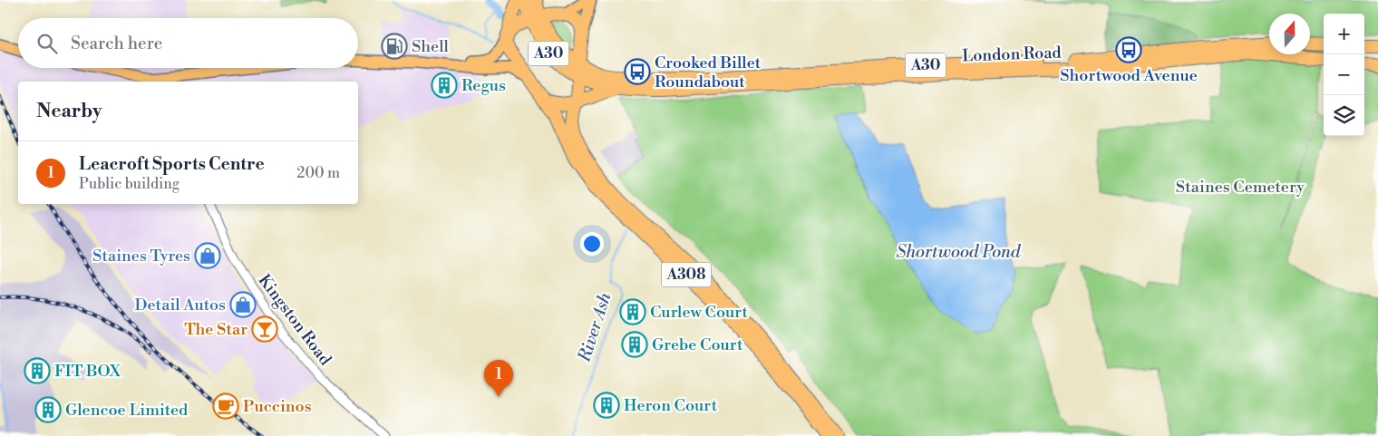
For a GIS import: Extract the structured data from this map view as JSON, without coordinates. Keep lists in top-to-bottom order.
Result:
{
  "streets": {
    "highway": ["A30", "London Road", "A308"],
    "street": ["Kingston Road"]
  },
  "crossings": [
    ["A30", "London Road"]
  ],
  "water": ["Shortwood Pond", "River Ash"],
  "parks": ["Staines Cemetery"],
  "places": {
    "fuel station": ["Shell"],
    "bus stop": ["Shortwood Avenue", "Crooked Billet Roundabout"],
    "building": [
      "Regus",
      "Curlew Court",
      "Grebe Court",
      "FIT BOX",
      "Heron Court",
      "Glencoe Limited"
    ],
    "shop": ["Staines Tyres", "Detail Autos"],
    "bar": ["The Star"],
    "cafe": ["Puccinos"]
  },
  "north": "top",
  "page": {
    "map_buttons": ["+", "−"],
    "search": "Search here",
    "heading": "Nearby",
    "list": [
      {
        "mark": "1",
        "name": "Leacroft Sports Centre",
        "note": "Public building",
        "value": "200 m"
      }
    ],
    "pins": "1"
  }
}
